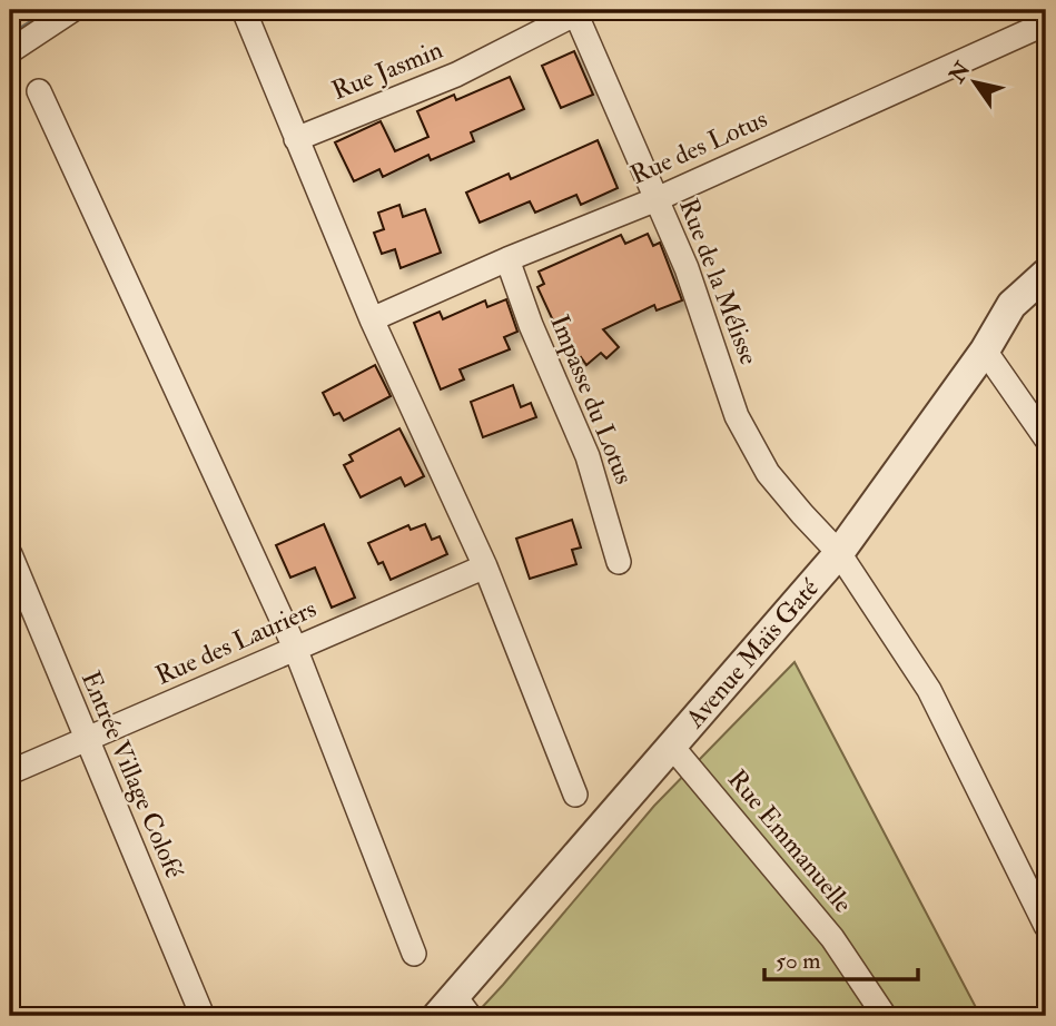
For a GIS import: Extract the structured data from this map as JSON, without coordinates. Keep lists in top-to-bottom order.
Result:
{
  "streets": {
    "street": [
      "Rue Jasmin",
      "Rue des Lotus",
      "Rue de la Mélisse",
      "Impasse du Lotus",
      "Rue des Lauriers",
      "Avenue Maïs Gaté",
      "Entrée Village Colofé",
      "Rue Emmanuelle"
    ]
  },
  "crossings": [
    ["Rue Jasmin", "Rue de la Mélisse"],
    ["Rue des Lotus", "Rue de la Mélisse"],
    ["Rue des Lotus", "Impasse du Lotus"],
    ["Rue de la Mélisse", "Avenue Maïs Gaté"],
    ["Rue des Lauriers", "Entrée Village Colofé"],
    ["Avenue Maïs Gaté", "Rue Emmanuelle"]
  ],
  "scale_bar": "50 m",
  "north": "top left"
}
